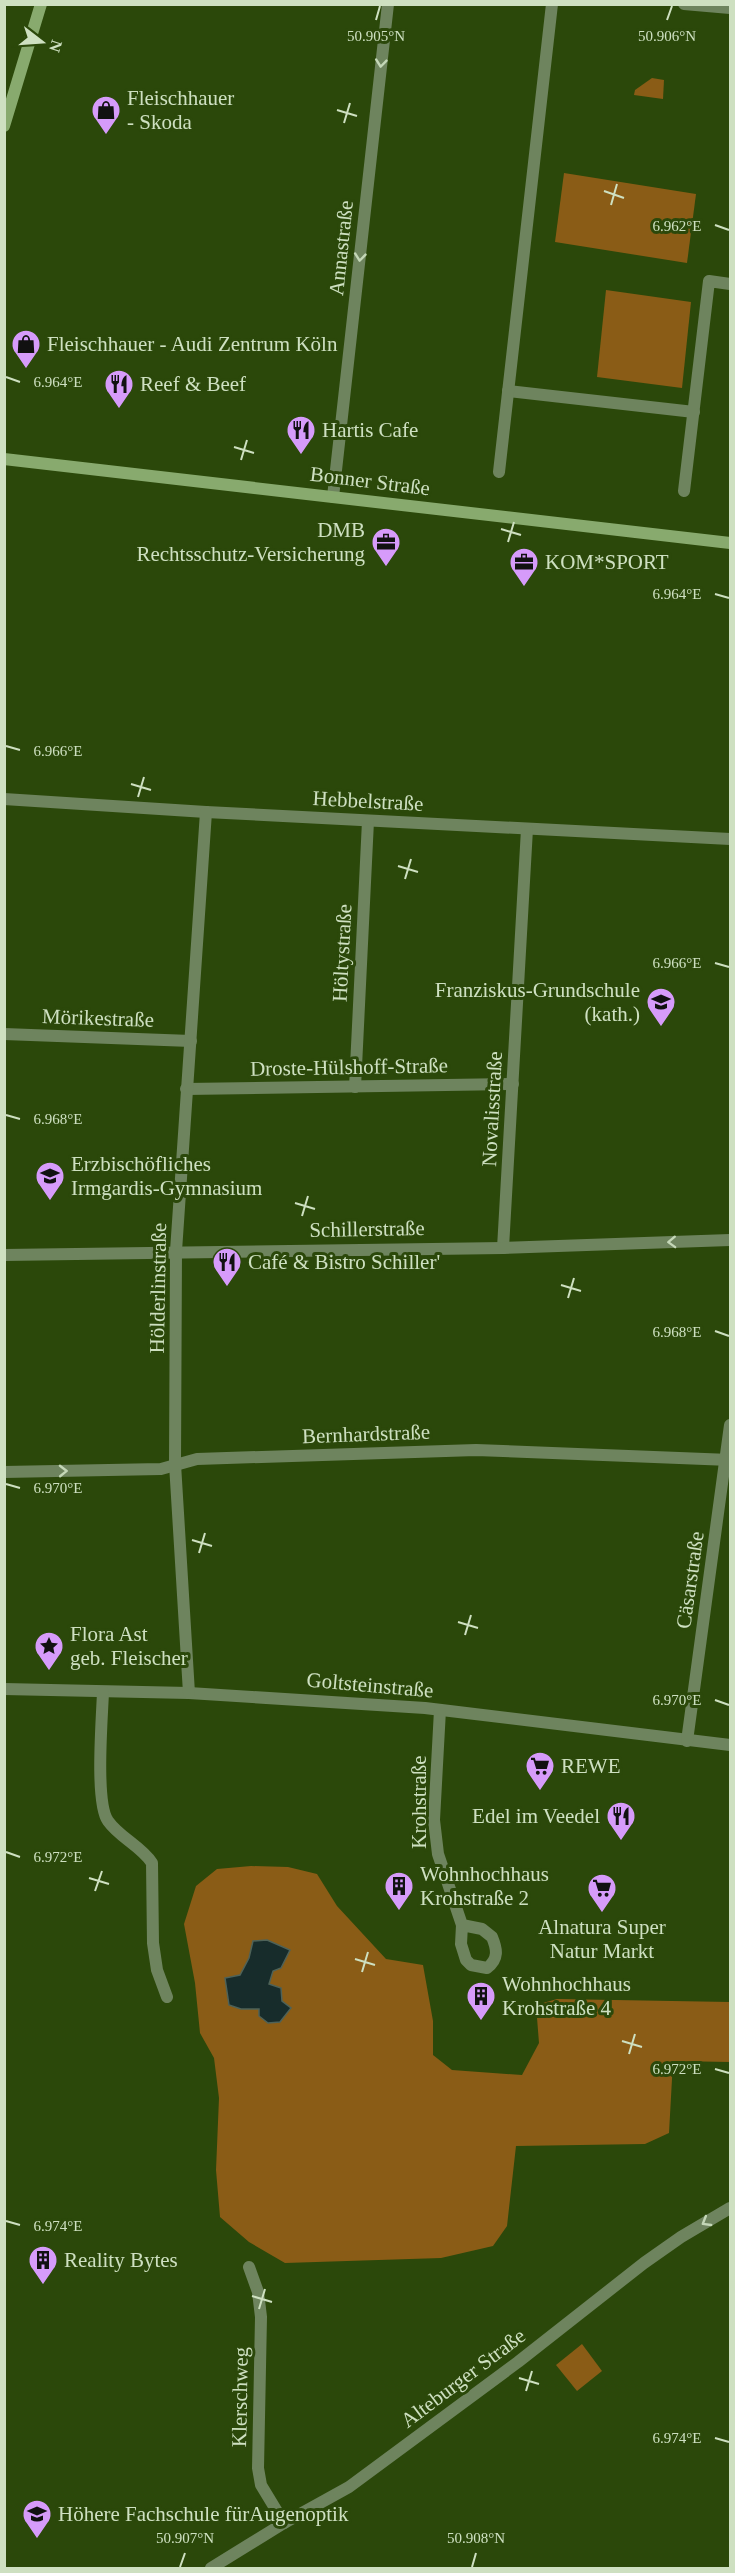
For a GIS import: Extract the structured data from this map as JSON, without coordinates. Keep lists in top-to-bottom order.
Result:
{
  "streets": {
    "main road": ["Bonner Straße"],
    "street": [
      "Annastraße",
      "Hebbelstraße",
      "Höltystraße",
      "Mörikestraße",
      "Droste-Hülshoff-Straße",
      "Novalisstraße",
      "Schillerstraße",
      "Hölderlinstraße",
      "Bernhardstraße",
      "Cäsarstraße",
      "Goltsteinstraße",
      "Krohstraße",
      "Alteburger Straße",
      "Klerschweg"
    ]
  },
  "crossings": [
    ["Annastraße", "Bonner Straße"],
    ["Hebbelstraße", "Höltystraße"],
    ["Hebbelstraße", "Novalisstraße"],
    ["Hebbelstraße", "Hölderlinstraße"],
    ["Höltystraße", "Droste-Hülshoff-Straße"],
    ["Mörikestraße", "Hölderlinstraße"],
    ["Droste-Hülshoff-Straße", "Novalisstraße"],
    ["Droste-Hülshoff-Straße", "Hölderlinstraße"],
    ["Novalisstraße", "Schillerstraße"],
    ["Schillerstraße", "Hölderlinstraße"],
    ["Hölderlinstraße", "Bernhardstraße"],
    ["Hölderlinstraße", "Goltsteinstraße"],
    ["Bernhardstraße", "Cäsarstraße"],
    ["Cäsarstraße", "Goltsteinstraße"],
    ["Goltsteinstraße", "Krohstraße"],
    ["Alteburger Straße", "Klerschweg"]
  ],
  "one_way": ["Annastraße", "Alteburger Straße"],
  "places": {
    "shop": ["Fleischhauer - Skoda", "Fleischhauer - Audi Zentrum Köln"],
    "restaurant": [
      "Reef & Beef",
      "Hartis Cafe",
      "Café & Bistro Schiller'",
      "Edel im Veedel"
    ],
    "office": ["DMB Rechtsschutz-Versicherung", "KOM*SPORT"],
    "school or university": ["Franziskus-Grundschule (kath.)", "Erzbischöfliches Irmgardis-Gymnasium", "Höhere Fachschule fürAugenoptik"],
    "place": ["Flora Ast geb. Fleischer"],
    "supermarket": ["REWE", "Alnatura Super Natur Markt"],
    "building": ["Wohnhochhaus Krohstraße 2", "Wohnhochhaus Krohstraße 4", "Reality Bytes"]
  },
  "north": "right",
  "coordinates": [
    "50.905°N",
    "50.906°N",
    "6.962°E",
    "6.964°E",
    "6.966°E",
    "6.968°E",
    "6.970°E",
    "6.972°E",
    "6.974°E",
    "50.907°N",
    "50.908°N"
  ]
}
